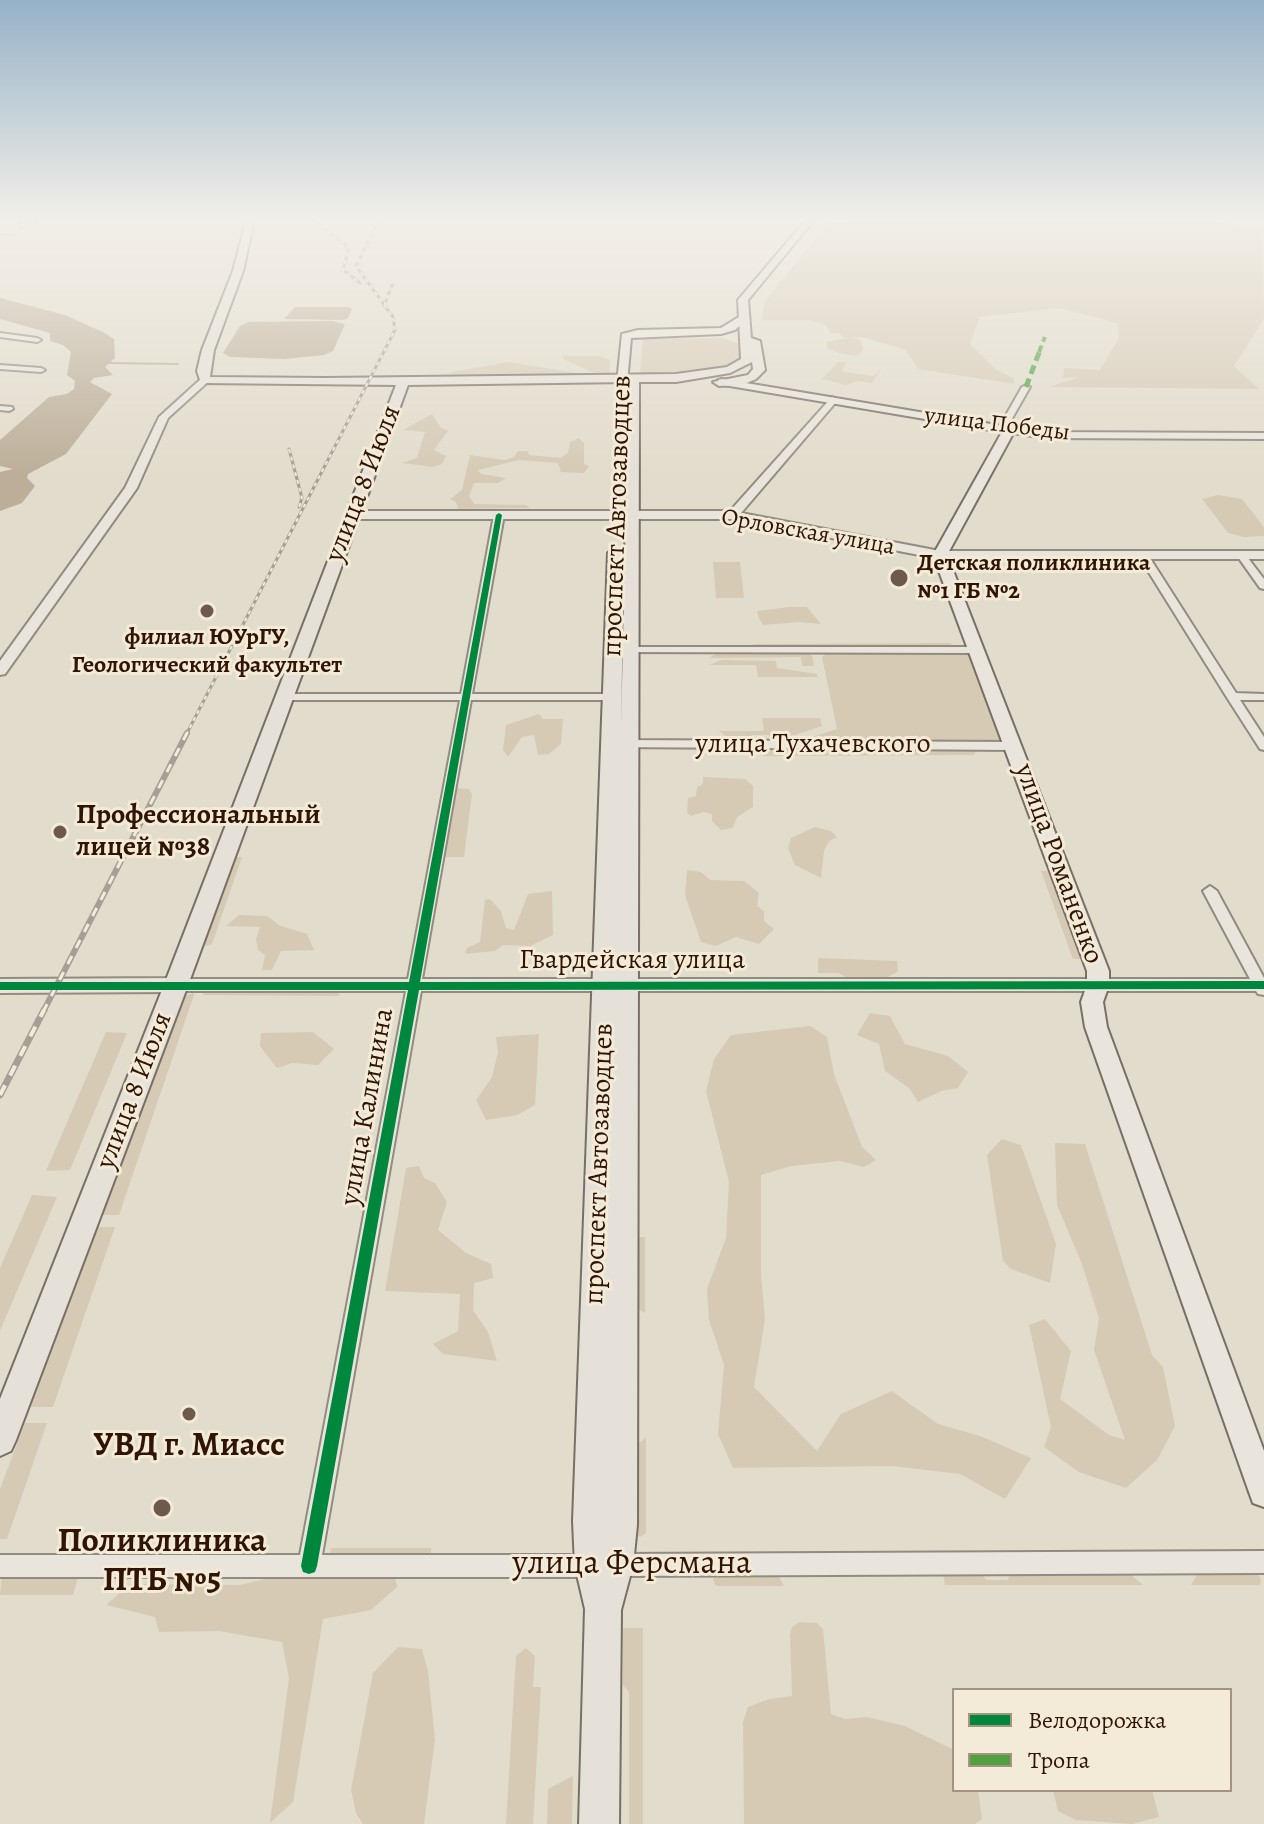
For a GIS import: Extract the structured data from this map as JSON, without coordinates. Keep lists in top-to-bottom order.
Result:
{
  "streets": {
    "main road": [
      "улица Победы",
      "улица 8 Июля",
      "проспект Автозаводцев",
      "улица Романенко"
    ],
    "street": [
      "Орловская улица",
      "улица Тухачевского",
      "Гвардейская улица",
      "улица Калинина",
      "улица Ферсмана"
    ]
  },
  "crossings": [
    ["улица 8 Июля", "Орловская улица"],
    ["улица 8 Июля", "Гвардейская улица"],
    ["проспект Автозаводцев", "Орловская улица"],
    ["проспект Автозаводцев", "улица Тухачевского"],
    ["проспект Автозаводцев", "Гвардейская улица"],
    ["проспект Автозаводцев", "улица Ферсмана"],
    ["Орловская улица", "улица Романенко"],
    ["Орловская улица", "улица Калинина"],
    ["улица Тухачевского", "улица Романенко"],
    ["улица Романенко", "Гвардейская улица"],
    ["Гвардейская улица", "улица Калинина"],
    ["улица Калинина", "улица Ферсмана"]
  ],
  "places": [
    "Детская поликлиника №1 ГБ №2",
    "филиал ЮУрГУ, Геологический факультет",
    "Профессиональный лицей №38",
    "УВД г. Миасс",
    "Поликлиника ПТБ №5"
  ],
  "legend": ["Велодорожка", "Тропа"]
}
